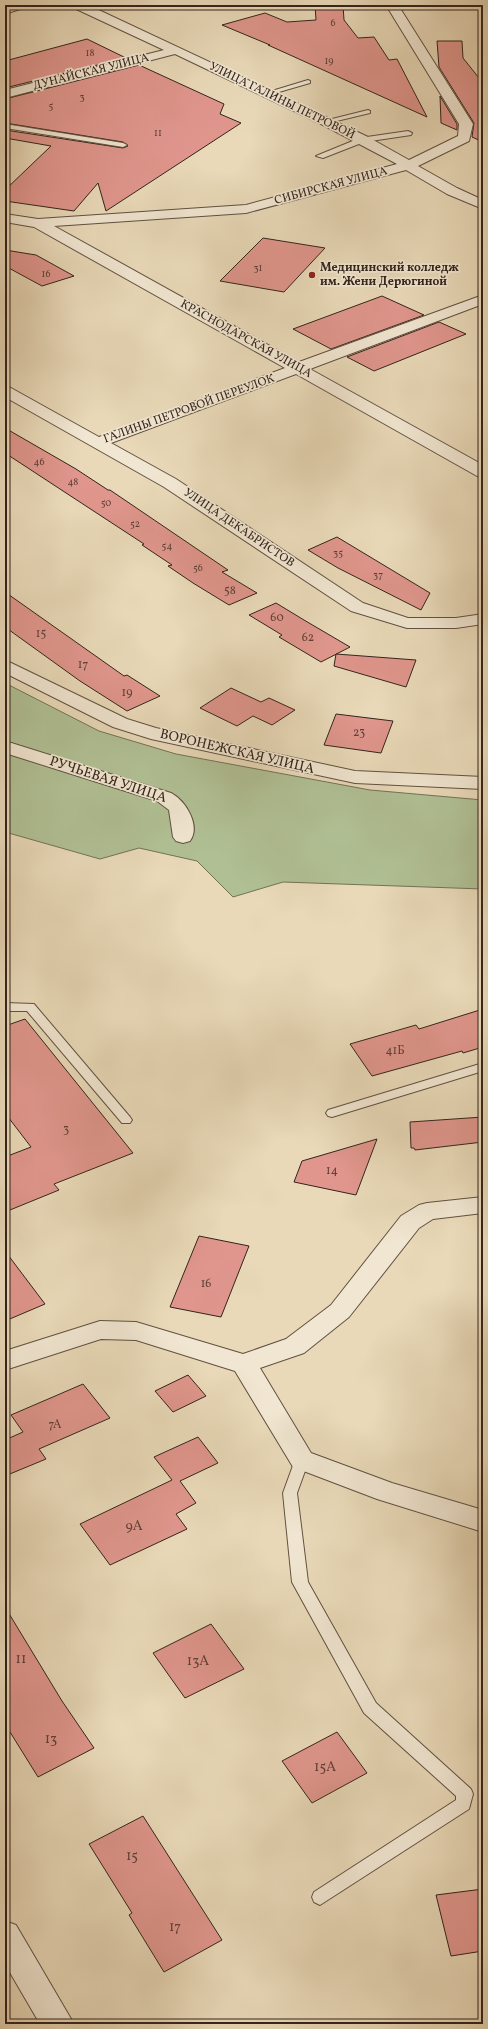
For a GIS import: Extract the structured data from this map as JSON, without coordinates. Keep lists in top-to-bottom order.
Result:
{
  "streets": {
    "street": [
      "ДУНАЙСКАЯ УЛИЦА",
      "УЛИЦА ГАЛИНЫ ПЕТРОВОЙ",
      "СИБИРСКАЯ УЛИЦА",
      "КРАСНОДАРСКАЯ УЛИЦА",
      "ГАЛИНЫ ПЕТРОВОЙ ПЕРЕУЛОК",
      "УЛИЦА ДЕКАБРИСТОВ",
      "ВОРОНЕЖСКАЯ УЛИЦА",
      "РУЧЬЕВАЯ УЛИЦА"
    ]
  },
  "crossings": [
    ["ДУНАЙСКАЯ УЛИЦА", "УЛИЦА ГАЛИНЫ ПЕТРОВОЙ"],
    ["УЛИЦА ГАЛИНЫ ПЕТРОВОЙ", "СИБИРСКАЯ УЛИЦА"],
    ["СИБИРСКАЯ УЛИЦА", "КРАСНОДАРСКАЯ УЛИЦА"],
    ["КРАСНОДАРСКАЯ УЛИЦА", "ГАЛИНЫ ПЕТРОВОЙ ПЕРЕУЛОК"],
    ["ГАЛИНЫ ПЕТРОВОЙ ПЕРЕУЛОК", "УЛИЦА ДЕКАБРИСТОВ"]
  ],
  "places": ["Медицинский колледж им. Жени Дерюгиной"],
  "house_numbers": [
    "6",
    "18",
    "19",
    "3",
    "5",
    "11",
    "31",
    "16",
    "46",
    "48",
    "50",
    "52",
    "54",
    "35",
    "56",
    "37",
    "58",
    "60",
    "15",
    "62",
    "17",
    "19",
    "23",
    "41Б",
    "3",
    "14",
    "16",
    "7А",
    "9А",
    "11",
    "13А",
    "13",
    "15А",
    "15",
    "17"
  ]
}
